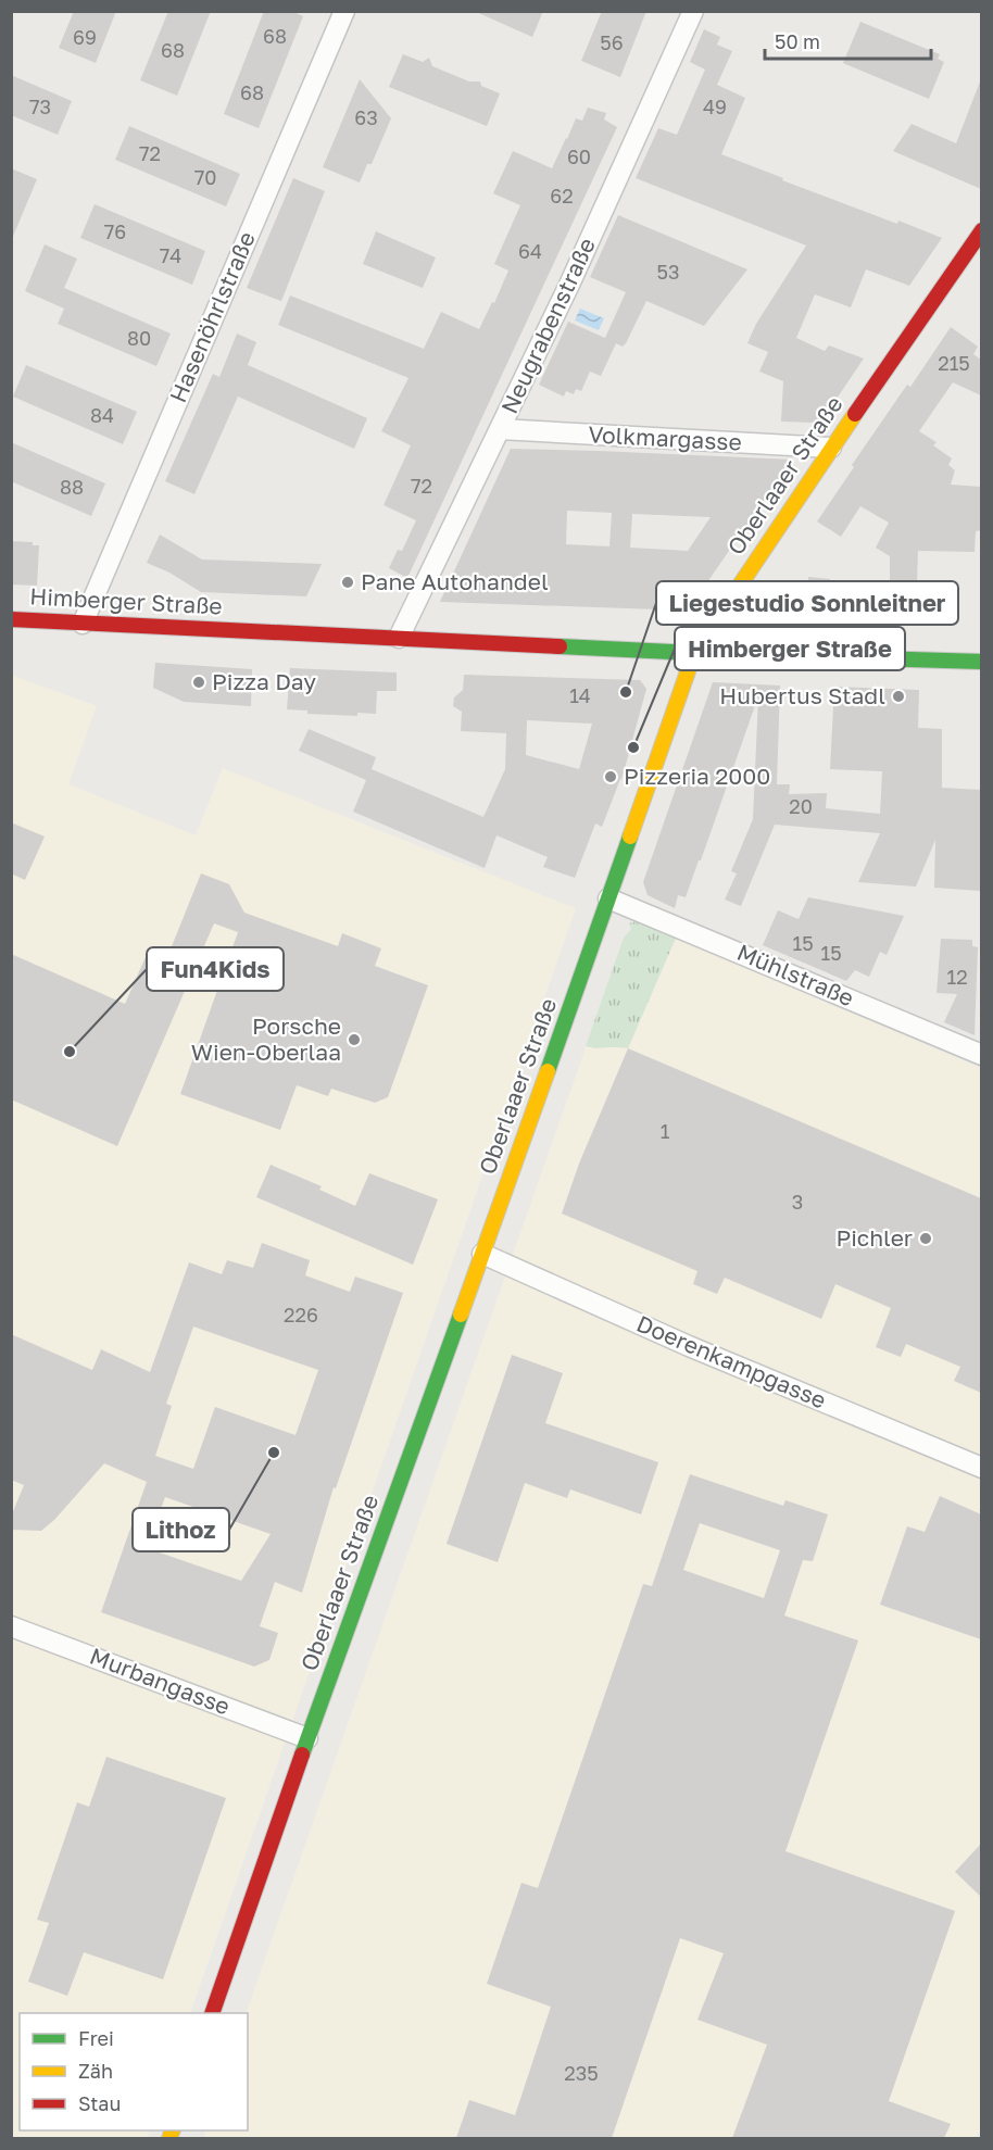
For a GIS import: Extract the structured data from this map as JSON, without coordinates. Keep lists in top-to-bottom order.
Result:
{
  "streets": {
    "main road": ["Oberlaaer Straße", "Himberger Straße"],
    "street": [
      "Hasenöhrlstraße",
      "Neugrabenstraße",
      "Volkmargasse",
      "Mühlstraße",
      "Doerenkampgasse",
      "Murbangasse"
    ]
  },
  "crossings": [
    ["Hasenöhrlstraße", "Himberger Straße"],
    ["Neugrabenstraße", "Volkmargasse"],
    ["Neugrabenstraße", "Himberger Straße"],
    ["Volkmargasse", "Oberlaaer Straße"],
    ["Oberlaaer Straße", "Himberger Straße"],
    ["Oberlaaer Straße", "Mühlstraße"],
    ["Oberlaaer Straße", "Doerenkampgasse"],
    ["Oberlaaer Straße", "Murbangasse"]
  ],
  "places": [
    "Pane Autohandel",
    "Pizza Day",
    "Liegestudio Sonnleitner",
    "Hubertus Stadl",
    "Himberger Straße",
    "Pizzeria 2000",
    "Porsche Wien-Oberlaa",
    "Fun4Kids",
    "Pichler",
    "Lithoz"
  ],
  "house_numbers": [
    "68",
    "69",
    "56",
    "68",
    "68",
    "73",
    "49",
    "63",
    "72",
    "60",
    "70",
    "62",
    "76",
    "64",
    "74",
    "53",
    "80",
    "215",
    "84",
    "72",
    "88",
    "14",
    "20",
    "15",
    "15",
    "12",
    "1",
    "3",
    "226",
    "235"
  ],
  "legend": ["Frei", "Zäh", "Stau"],
  "scale_bar": "50 m"
}
